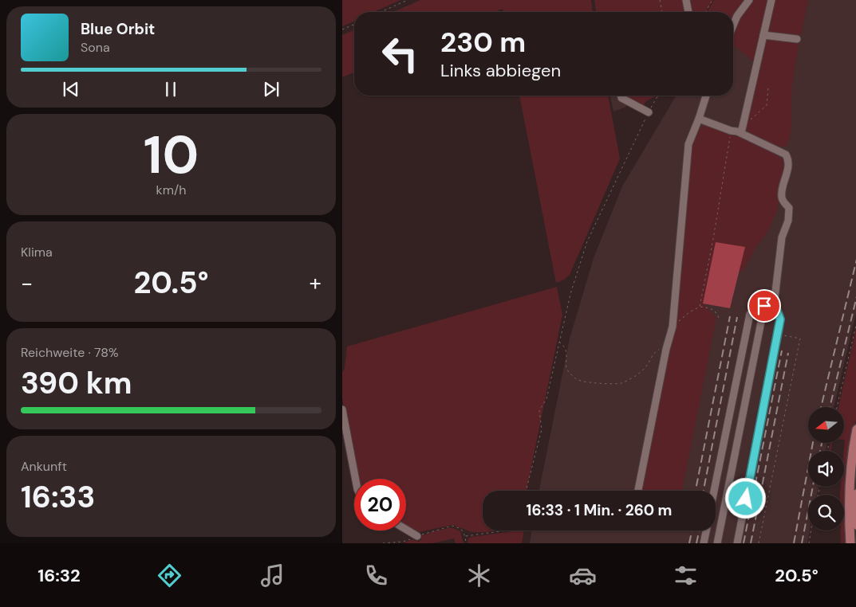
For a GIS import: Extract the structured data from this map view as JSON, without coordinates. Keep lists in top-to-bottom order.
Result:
{
  "north": "left",
  "page": {
    "turn": ["230 m", "Links abbiegen"],
    "song": ["Blue Orbit", "Sona"],
    "tile": [
      ["10", "km/h"],
      "Klima",
      ["Reichweite · 78%", "390 km"],
      ["Ankunft", "16:33"]
    ],
    "heat": ["−", "20.5°", "+"],
    "limit": "20",
    "trip": "16:33 · 1 Min. · 260 m",
    "tabs": ["16:32", "20.5°"]
  }
}
